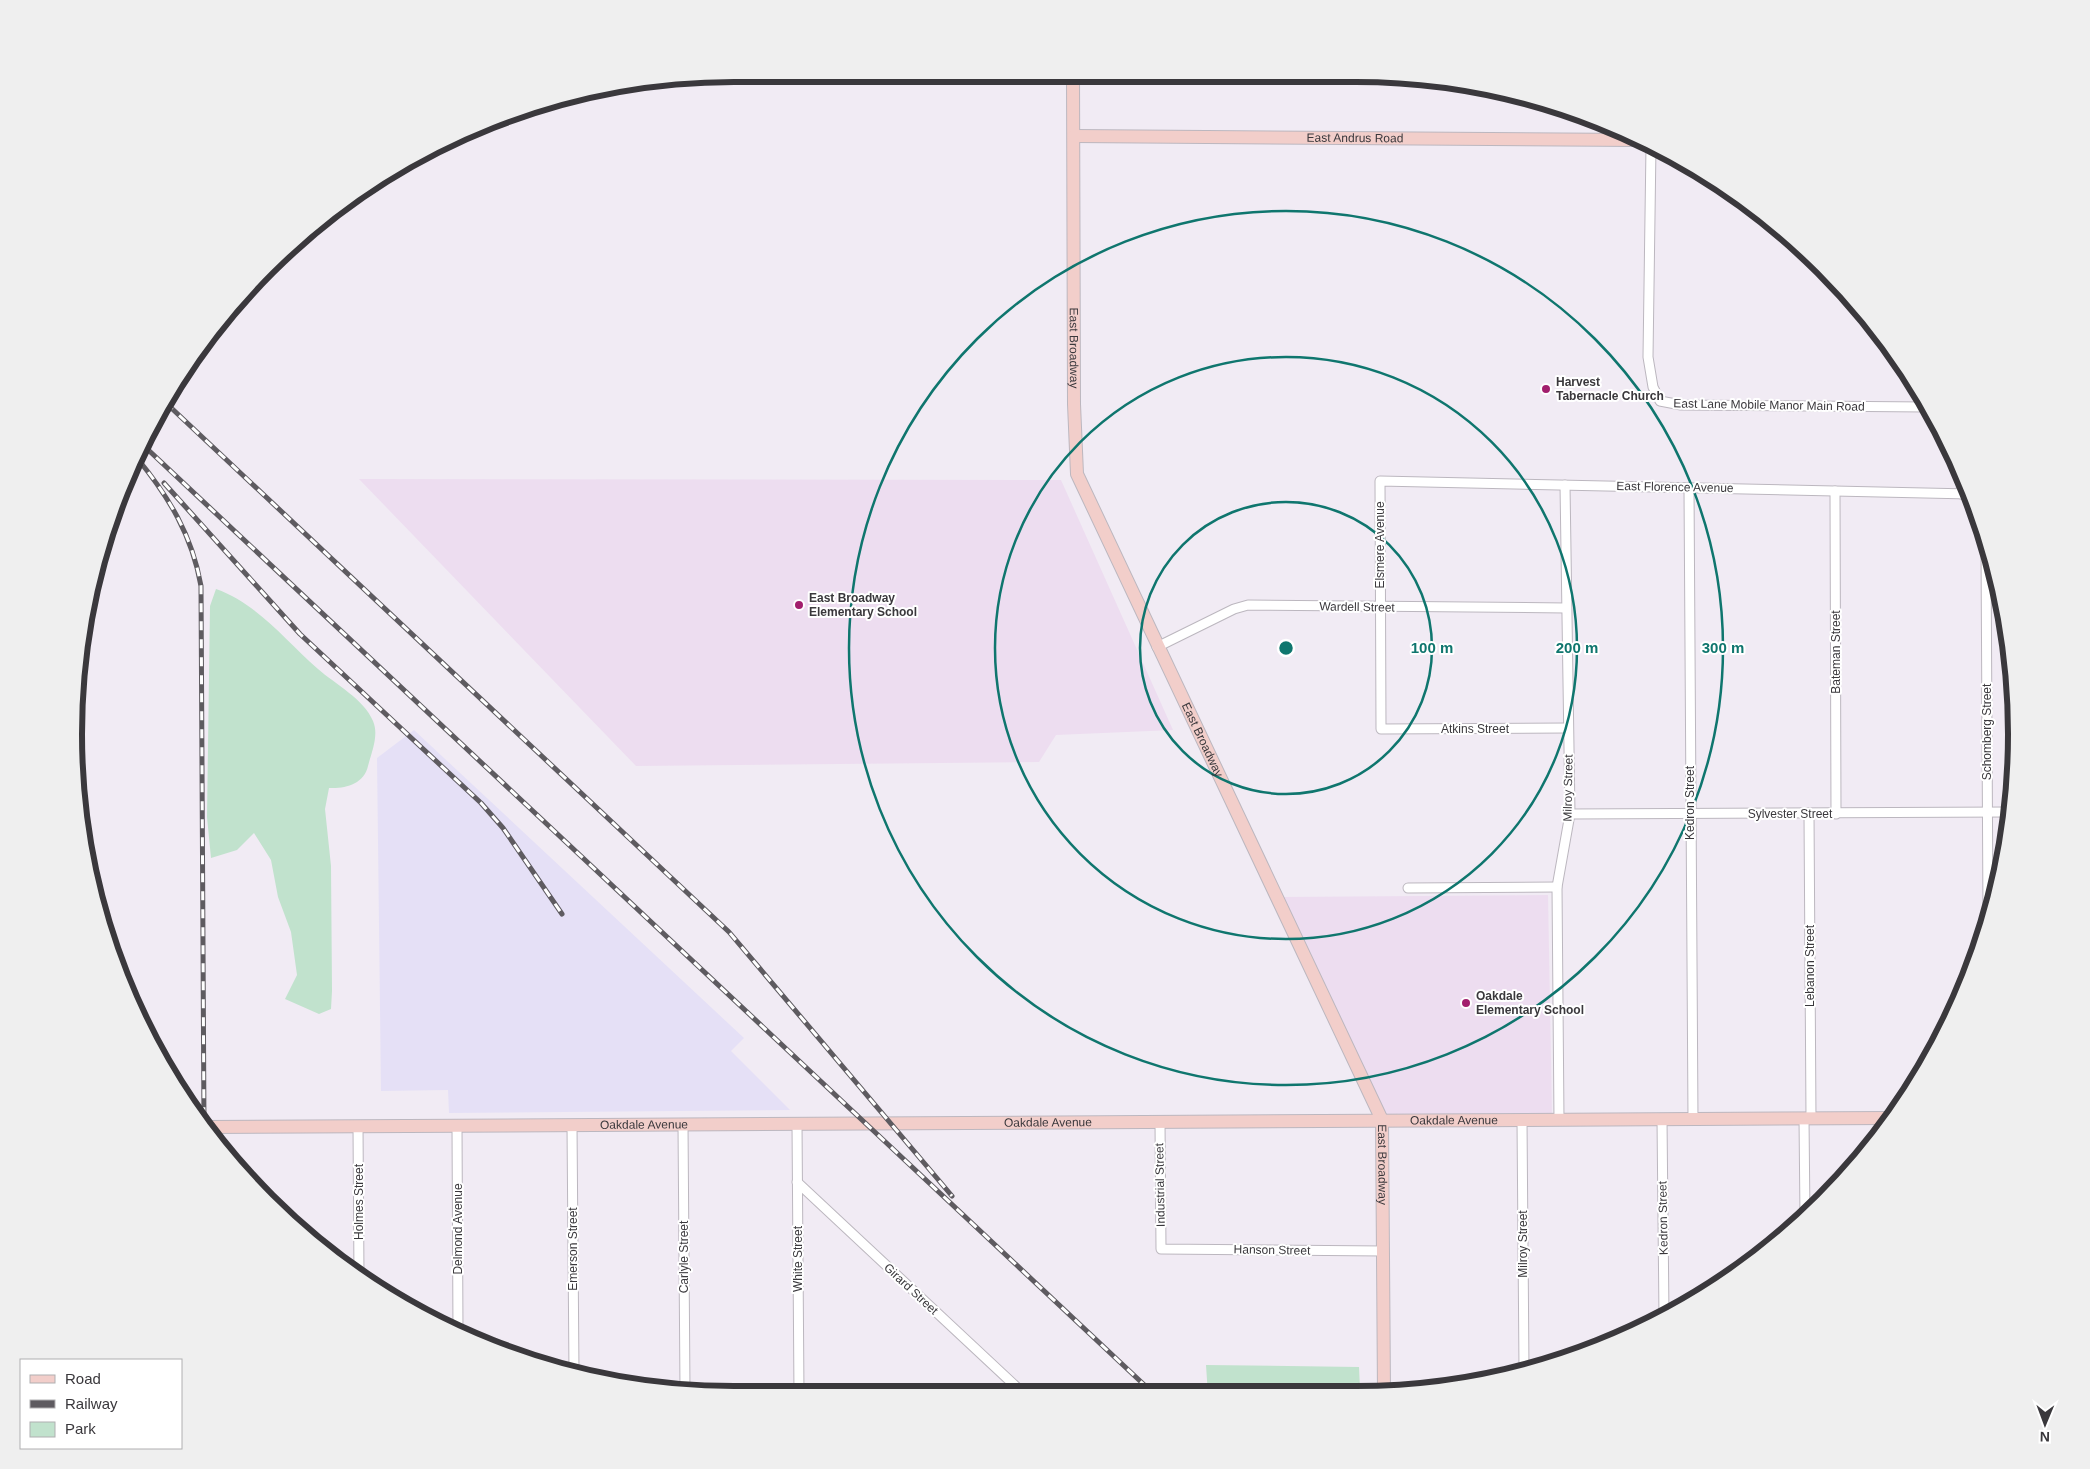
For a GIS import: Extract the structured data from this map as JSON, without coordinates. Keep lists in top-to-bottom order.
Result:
{
  "streets": {
    "street": [
      "East Andrus Road",
      "East Broadway",
      "East Lane Mobile Manor Main Road",
      "East Florence Avenue",
      "Elsmere Avenue",
      "Wardell Street",
      "Bateman Street",
      "Atkins Street",
      "Schomberg Street",
      "Milroy Street",
      "Kedron Street",
      "Sylvester Street",
      "Lebanon Street",
      "Oakdale Avenue",
      "Industrial Street",
      "Holmes Street",
      "Delmond Avenue",
      "Emerson Street",
      "Hanson Street",
      "Carlyle Street",
      "White Street",
      "Girard Street"
    ]
  },
  "crossings": [
    ["East Andrus Road", "East Broadway"],
    ["East Broadway", "Wardell Street"],
    ["East Broadway", "Oakdale Avenue"],
    ["East Broadway", "Hanson Street"],
    ["East Florence Avenue", "Elsmere Avenue"],
    ["East Florence Avenue", "Bateman Street"],
    ["East Florence Avenue", "Milroy Street"],
    ["East Florence Avenue", "Kedron Street"],
    ["Elsmere Avenue", "Wardell Street"],
    ["Elsmere Avenue", "Atkins Street"],
    ["Wardell Street", "Milroy Street"],
    ["Bateman Street", "Sylvester Street"],
    ["Atkins Street", "Milroy Street"],
    ["Schomberg Street", "Sylvester Street"],
    ["Milroy Street", "Sylvester Street"],
    ["Milroy Street", "Oakdale Avenue"],
    ["Kedron Street", "Sylvester Street"],
    ["Kedron Street", "Oakdale Avenue"],
    ["Sylvester Street", "Lebanon Street"],
    ["Lebanon Street", "Oakdale Avenue"],
    ["Oakdale Avenue", "Industrial Street"],
    ["Oakdale Avenue", "Holmes Street"],
    ["Oakdale Avenue", "Delmond Avenue"],
    ["Oakdale Avenue", "Emerson Street"],
    ["Oakdale Avenue", "Carlyle Street"],
    ["Oakdale Avenue", "White Street"],
    ["Industrial Street", "Hanson Street"],
    ["White Street", "Girard Street"]
  ],
  "places": ["Harvest Tabernacle Church", "East Broadway Elementary School", "Oakdale Elementary School"],
  "legend": ["Road", "Railway", "Park"],
  "north": "bottom",
  "rings": ["100 m", "200 m", "300 m"]
}
